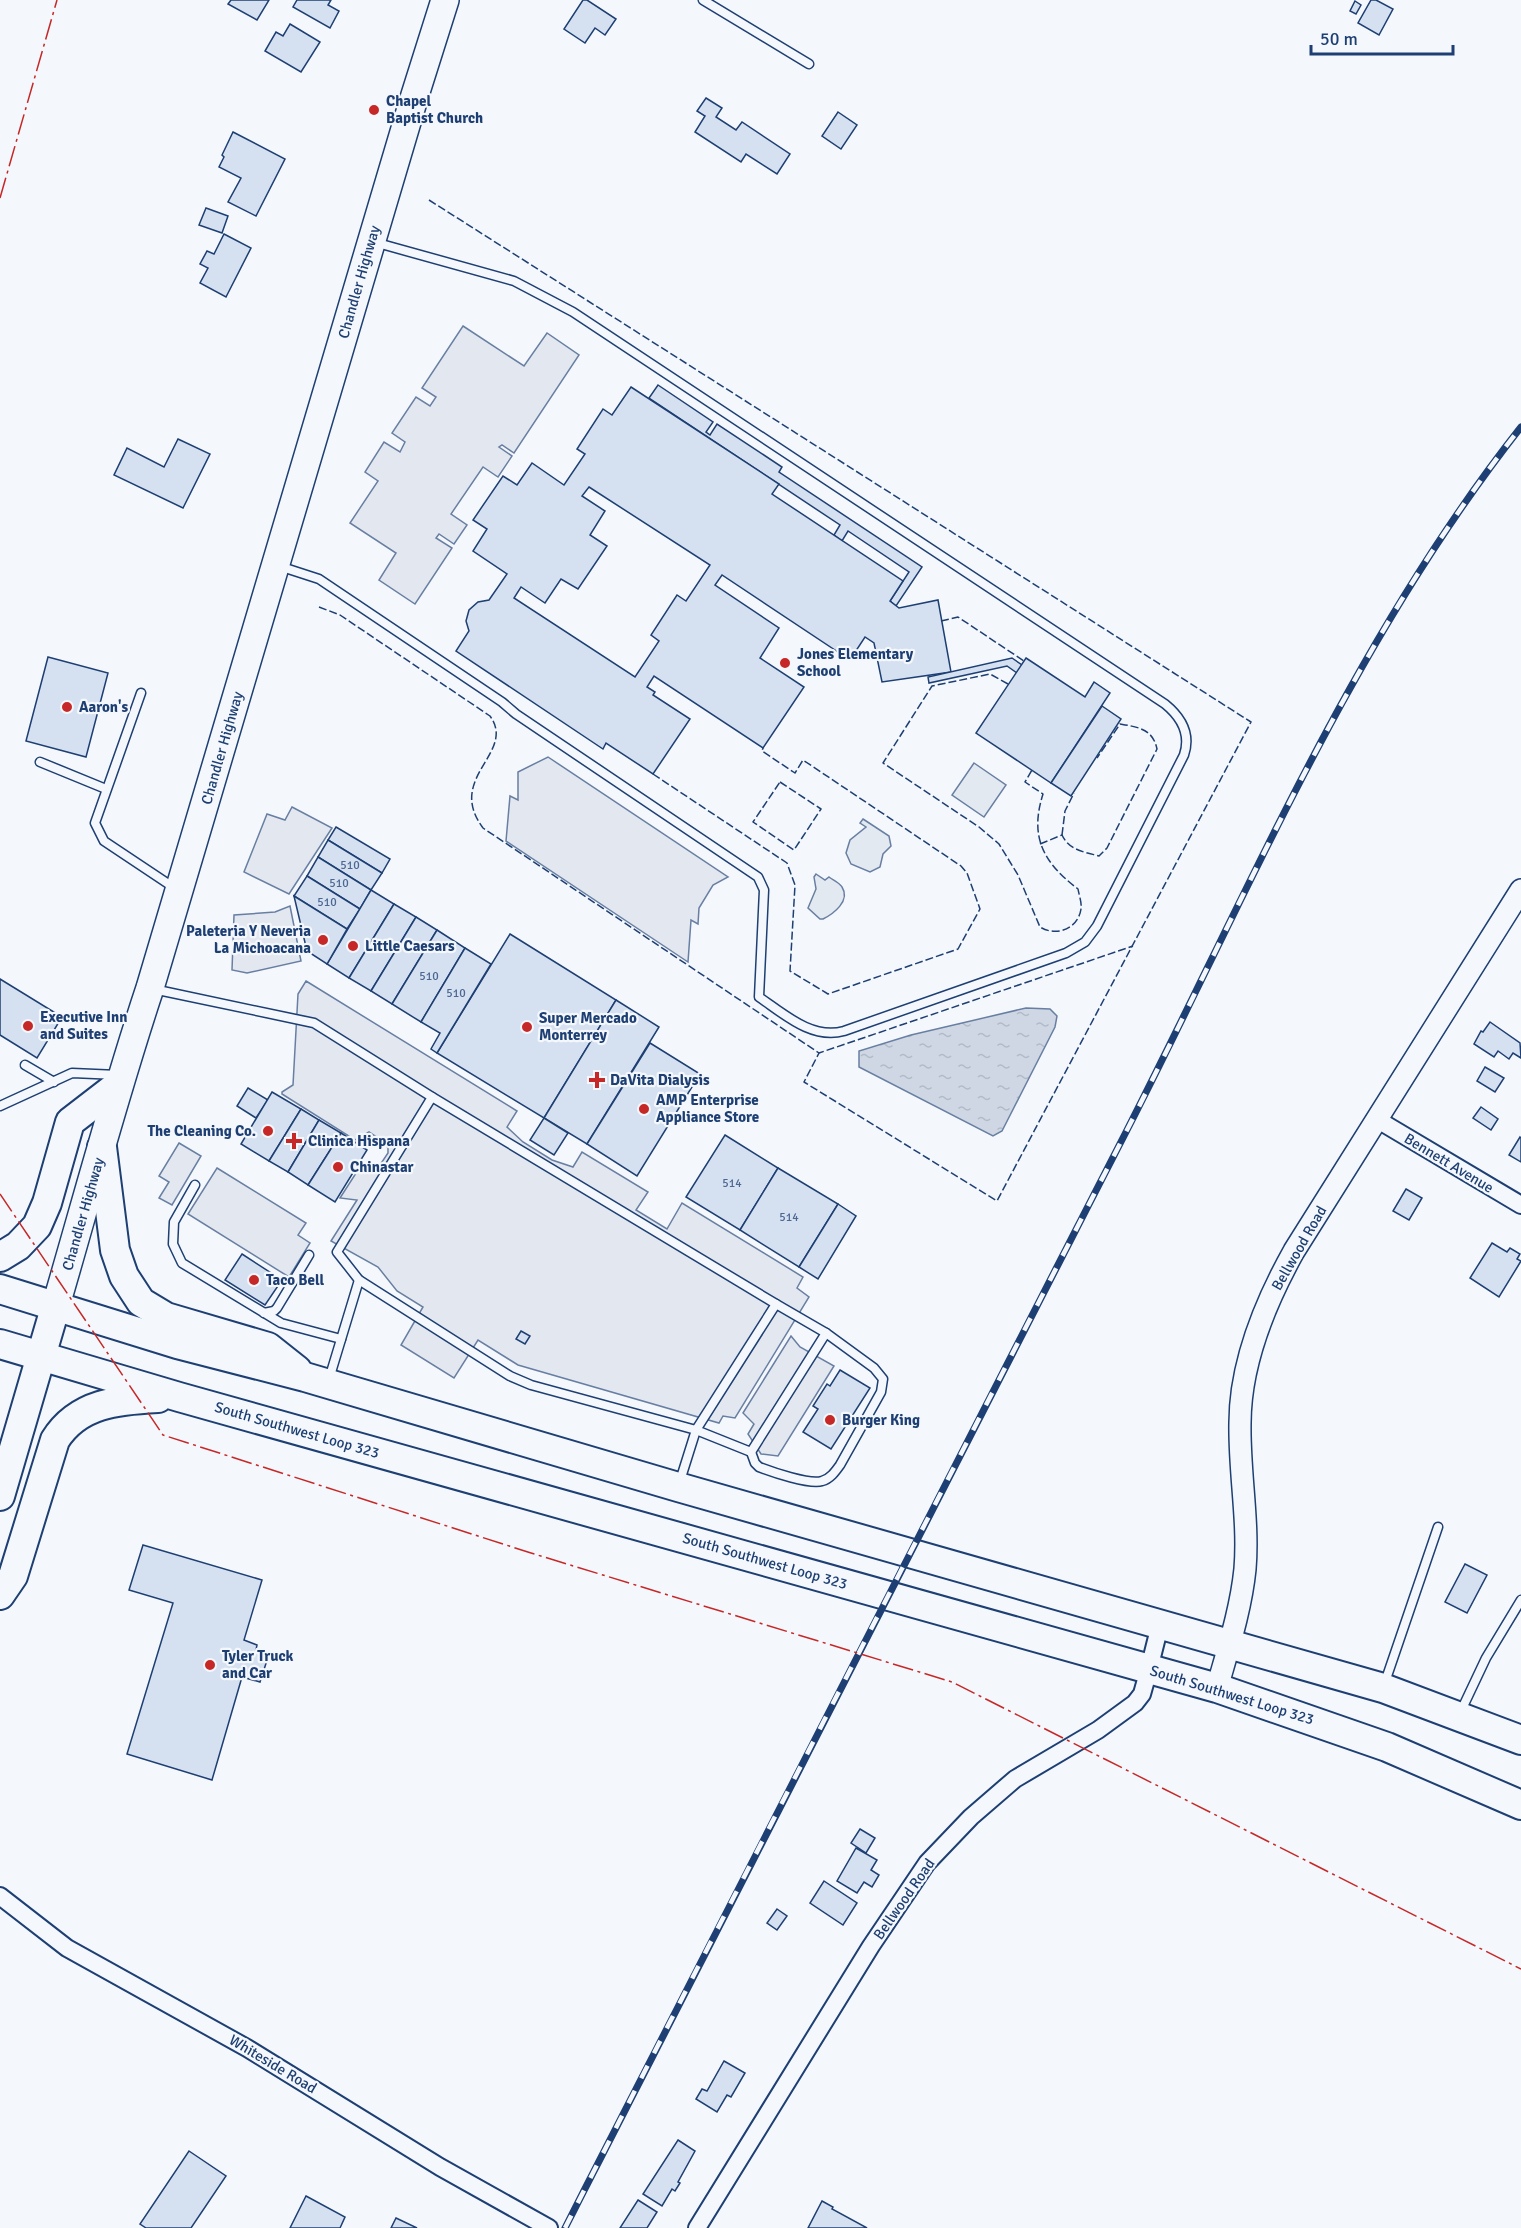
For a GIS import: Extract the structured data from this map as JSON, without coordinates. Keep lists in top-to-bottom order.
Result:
{
  "streets": {
    "highway": ["Chandler Highway", "South Southwest Loop 323"],
    "street": ["Bennett Avenue", "Bellwood Road", "Whiteside Road"]
  },
  "crossings": [
    ["Chandler Highway", "South Southwest Loop 323"],
    ["Bennett Avenue", "Bellwood Road"],
    ["Bellwood Road", "South Southwest Loop 323"]
  ],
  "places": {
    "other": [
      "Chapel Baptist Church",
      "Jones Elementary School",
      "Aaron's",
      "Paleteria Y Neveria La Michoacana",
      "Little Caesars",
      "Executive Inn and Suites",
      "Super Mercado Monterrey",
      "AMP Enterprise Appliance Store",
      "The Cleaning Co.",
      "Chinastar",
      "Taco Bell",
      "Burger King",
      "Tyler Truck and Car"
    ],
    "health": ["DaVita Dialysis", "Clinica Hispana"]
  },
  "house_numbers": [
    "510",
    "510",
    "510",
    "510",
    "510",
    "514",
    "514"
  ],
  "scale_bar": "50 m"
}
